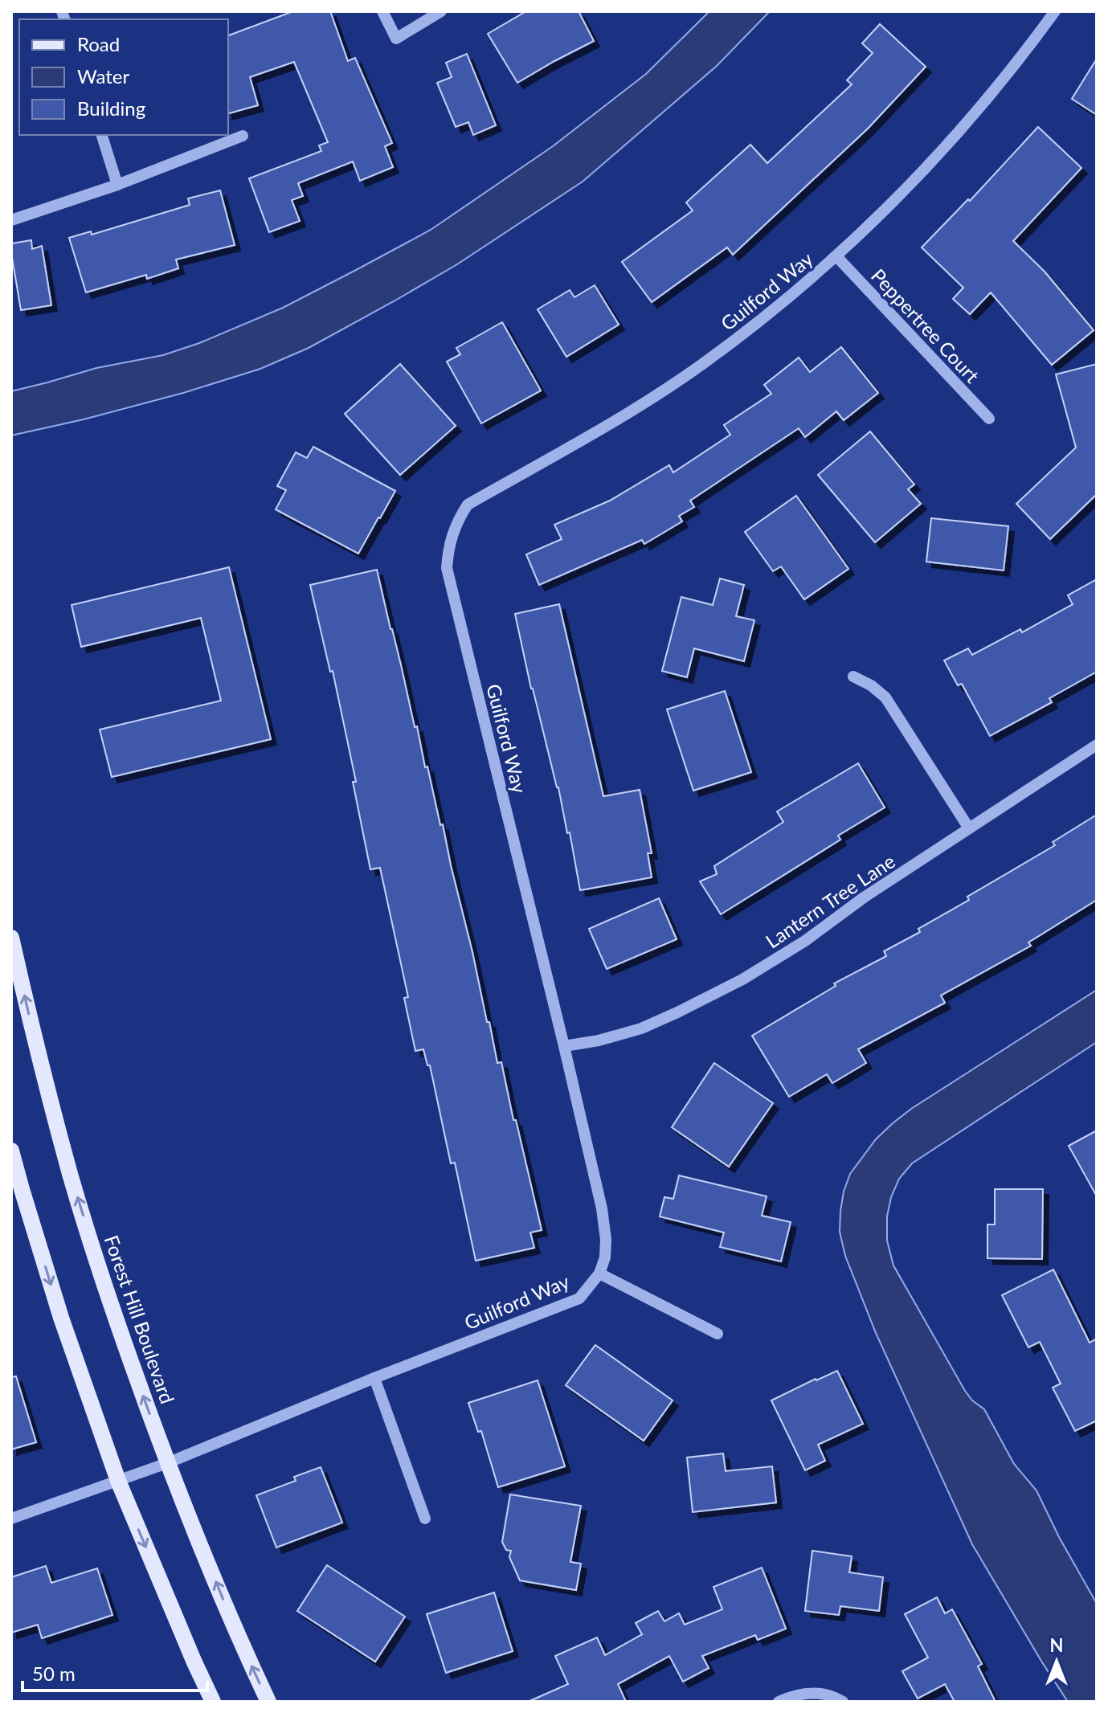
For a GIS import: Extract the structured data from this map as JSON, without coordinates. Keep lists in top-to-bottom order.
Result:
{
  "streets": {
    "main road": ["Forest Hill Boulevard"],
    "street": ["Guilford Way", "Peppertree Court", "Lantern Tree Lane"]
  },
  "crossings": [
    ["Guilford Way", "Peppertree Court"],
    ["Guilford Way", "Lantern Tree Lane"],
    ["Guilford Way", "Forest Hill Boulevard"]
  ],
  "legend": ["Road", "Water", "Building"],
  "scale_bar": "50 m",
  "north": "top"
}
